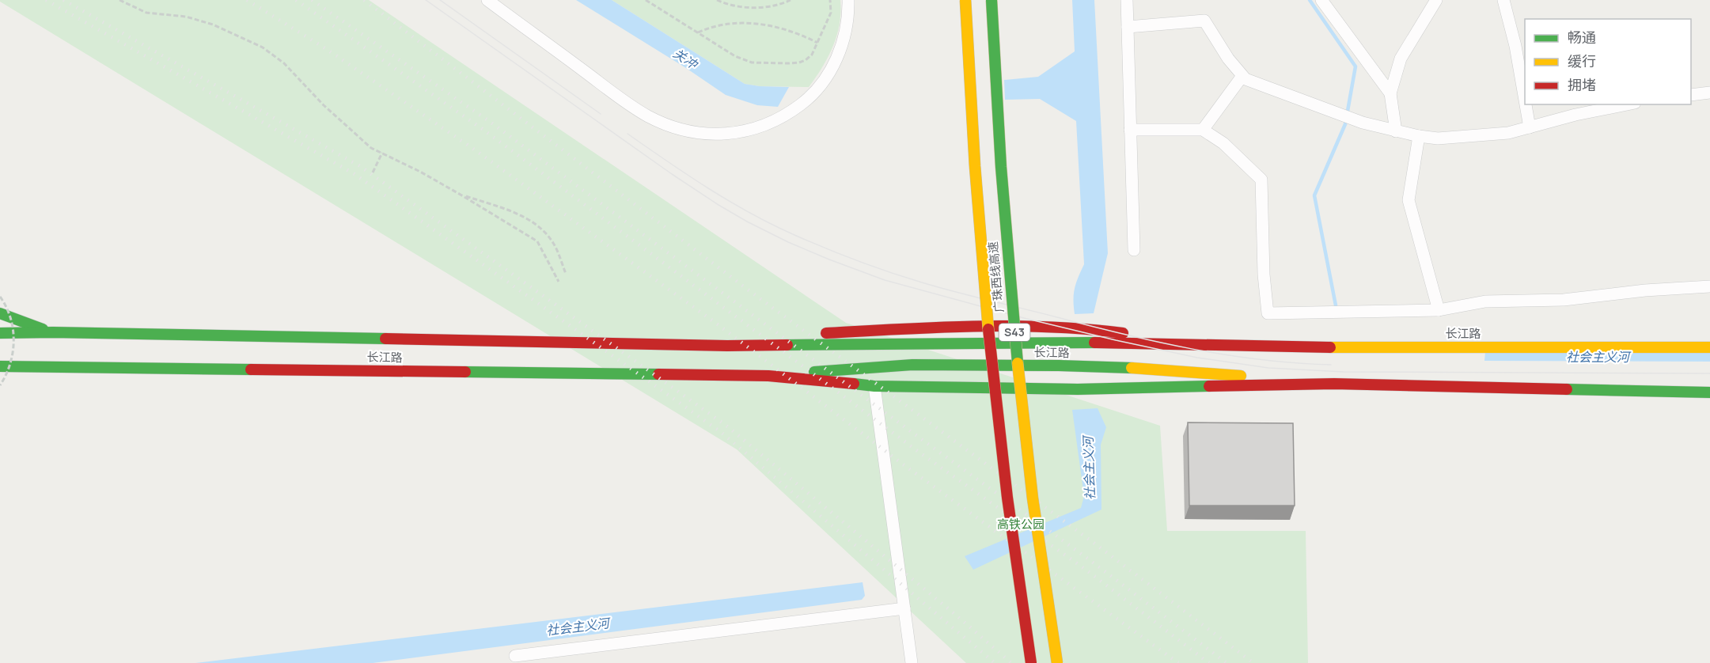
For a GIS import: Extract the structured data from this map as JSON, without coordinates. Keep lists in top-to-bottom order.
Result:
{
  "streets": {
    "main road": ["广珠西线高速", "S43", "长江路"]
  },
  "water": ["关冲", "社会主义河"],
  "parks": ["高铁公园"],
  "legend": ["畅通", "缓行", "拥堵"]
}
